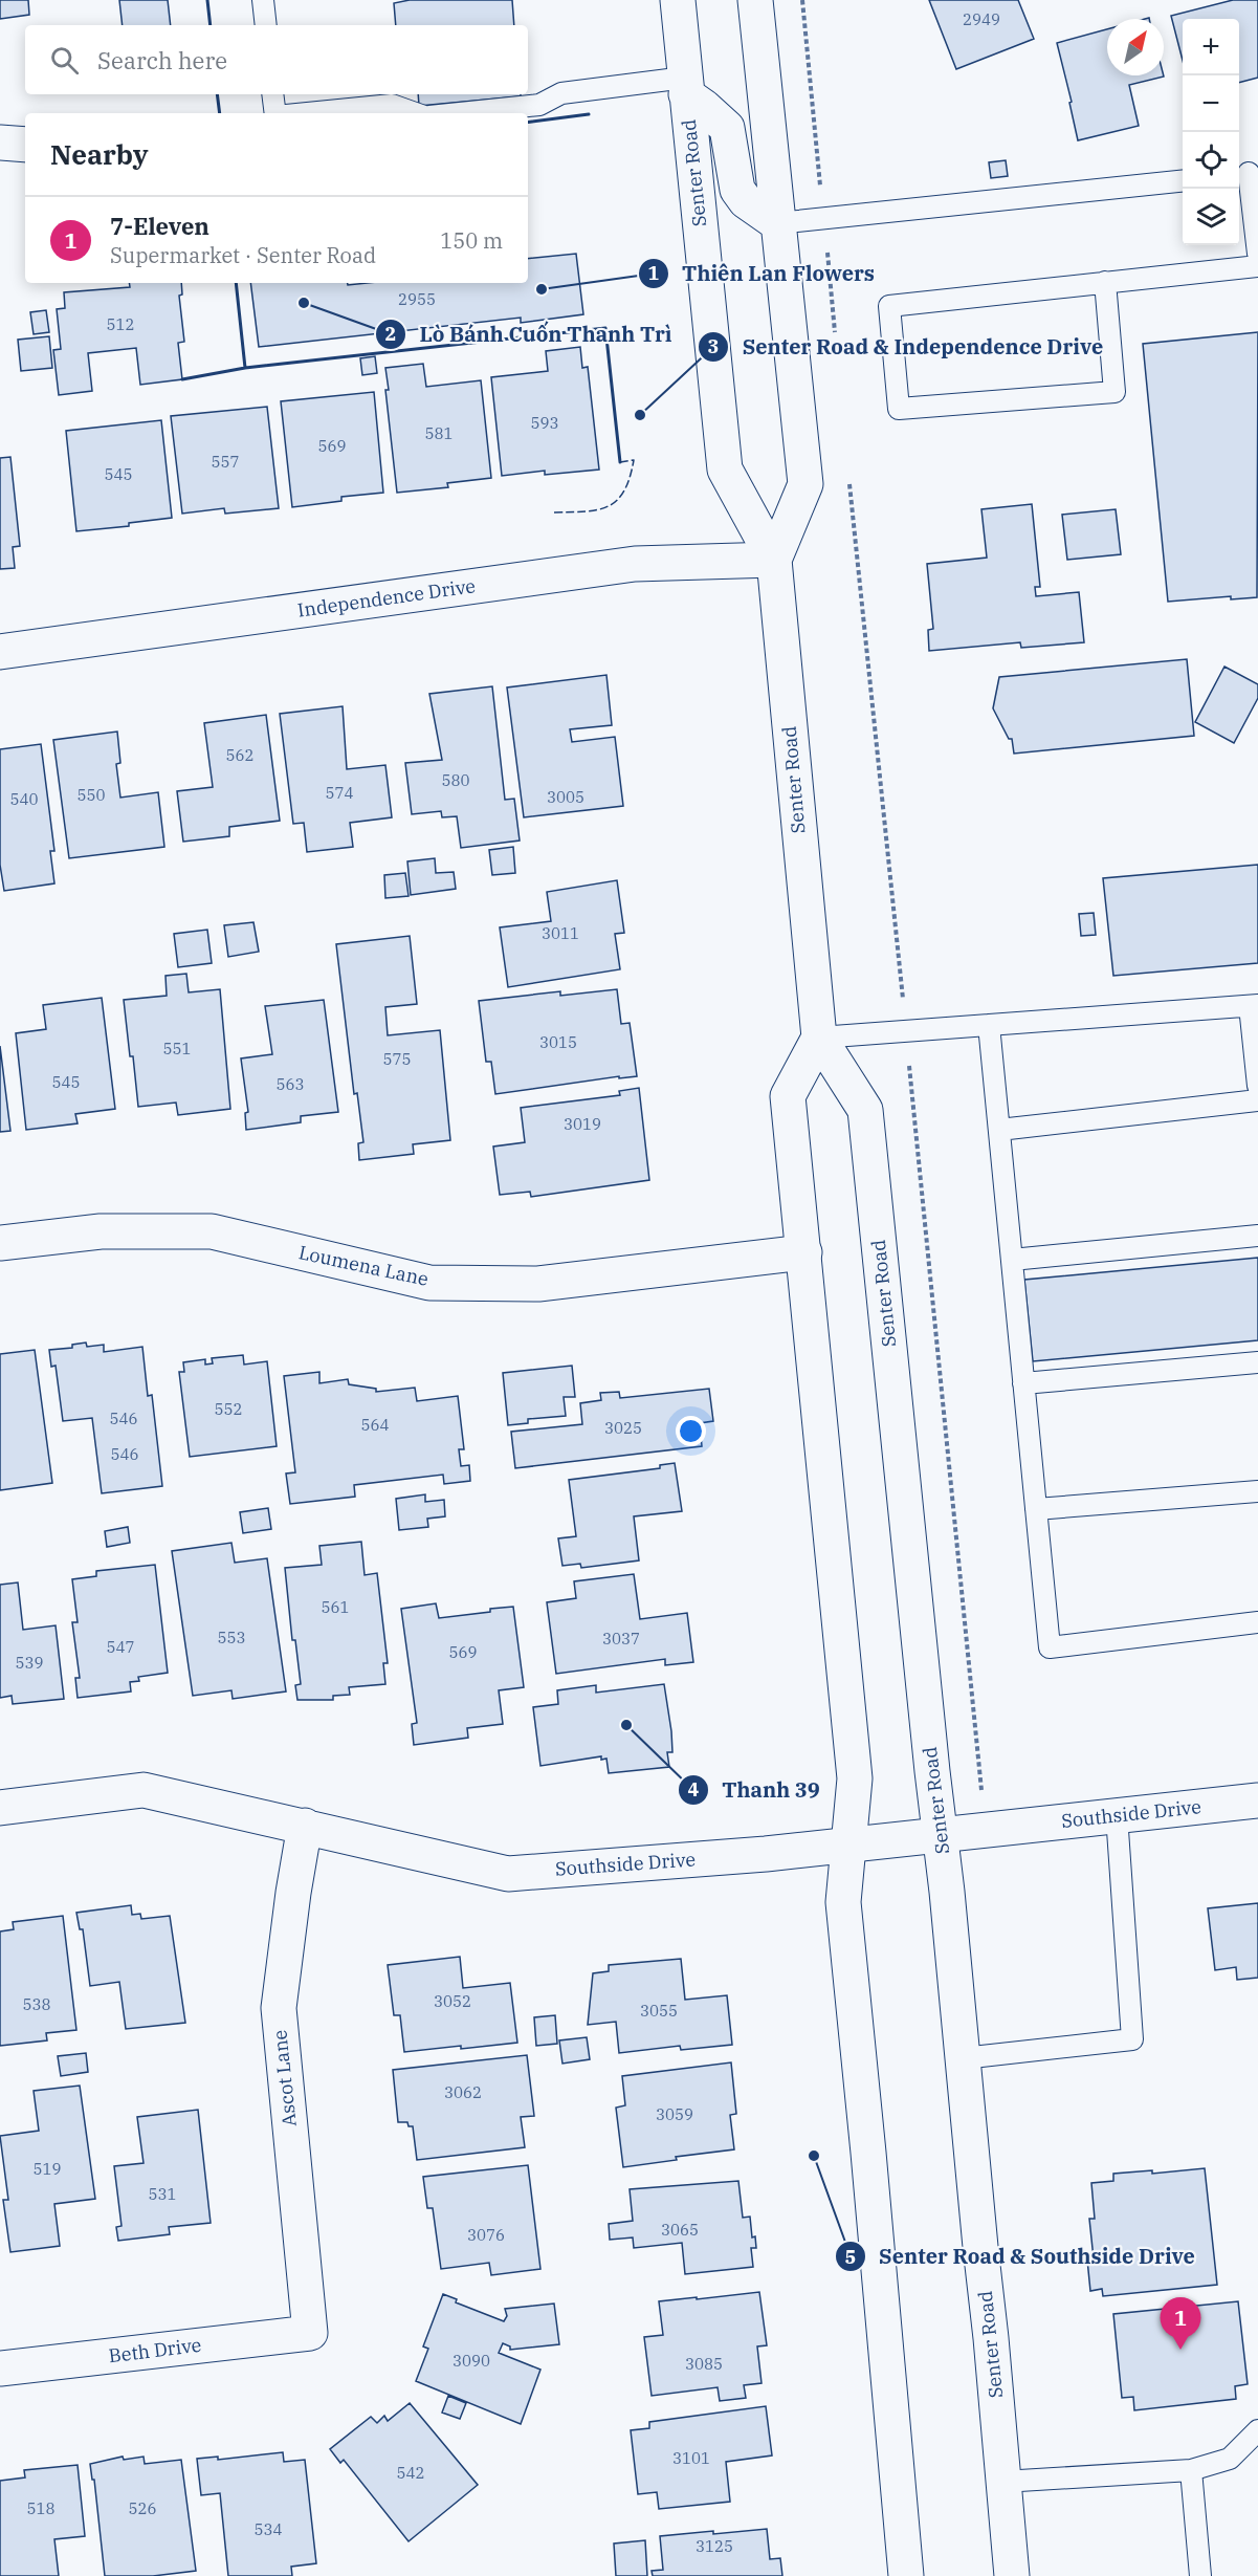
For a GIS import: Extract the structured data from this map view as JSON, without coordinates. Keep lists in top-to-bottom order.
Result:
{
  "streets": {
    "main road": [
      "Senter Road",
      "Independence Drive",
      "Loumena Lane",
      "Southside Drive",
      "Ascot Lane",
      "Beth Drive"
    ]
  },
  "crossings": [
    ["Senter Road", "Independence Drive"],
    ["Senter Road", "Southside Drive"],
    ["Southside Drive", "Ascot Lane"],
    ["Ascot Lane", "Beth Drive"]
  ],
  "places": [
    "Thiên Lan Flowers",
    "Lò Bánh Cuốn Thanh Trì",
    "Senter Road & Independence Drive",
    "Thanh 39",
    "Senter Road & Southside Drive"
  ],
  "house_numbers": [
    "2949",
    "2955",
    "512",
    "593",
    "581",
    "569",
    "557",
    "545",
    "562",
    "580",
    "574",
    "550",
    "3005",
    "540",
    "3011",
    "3015",
    "551",
    "575",
    "545",
    "563",
    "3019",
    "552",
    "546",
    "564",
    "3025",
    "546",
    "561",
    "553",
    "3037",
    "547",
    "569",
    "539",
    "3052",
    "538",
    "3055",
    "3062",
    "3059",
    "519",
    "531",
    "3065",
    "3076",
    "3090",
    "3085",
    "3101",
    "542",
    "518",
    "526",
    "534",
    "3125"
  ],
  "north": "top right",
  "page": {
    "map_buttons": ["+", "−"],
    "search": "Search here",
    "heading": "Nearby",
    "list": [
      {
        "mark": "1",
        "name": "7-Eleven",
        "note": "Supermarket · Senter Road",
        "value": "150 m"
      }
    ],
    "pins": "1"
  }
}
